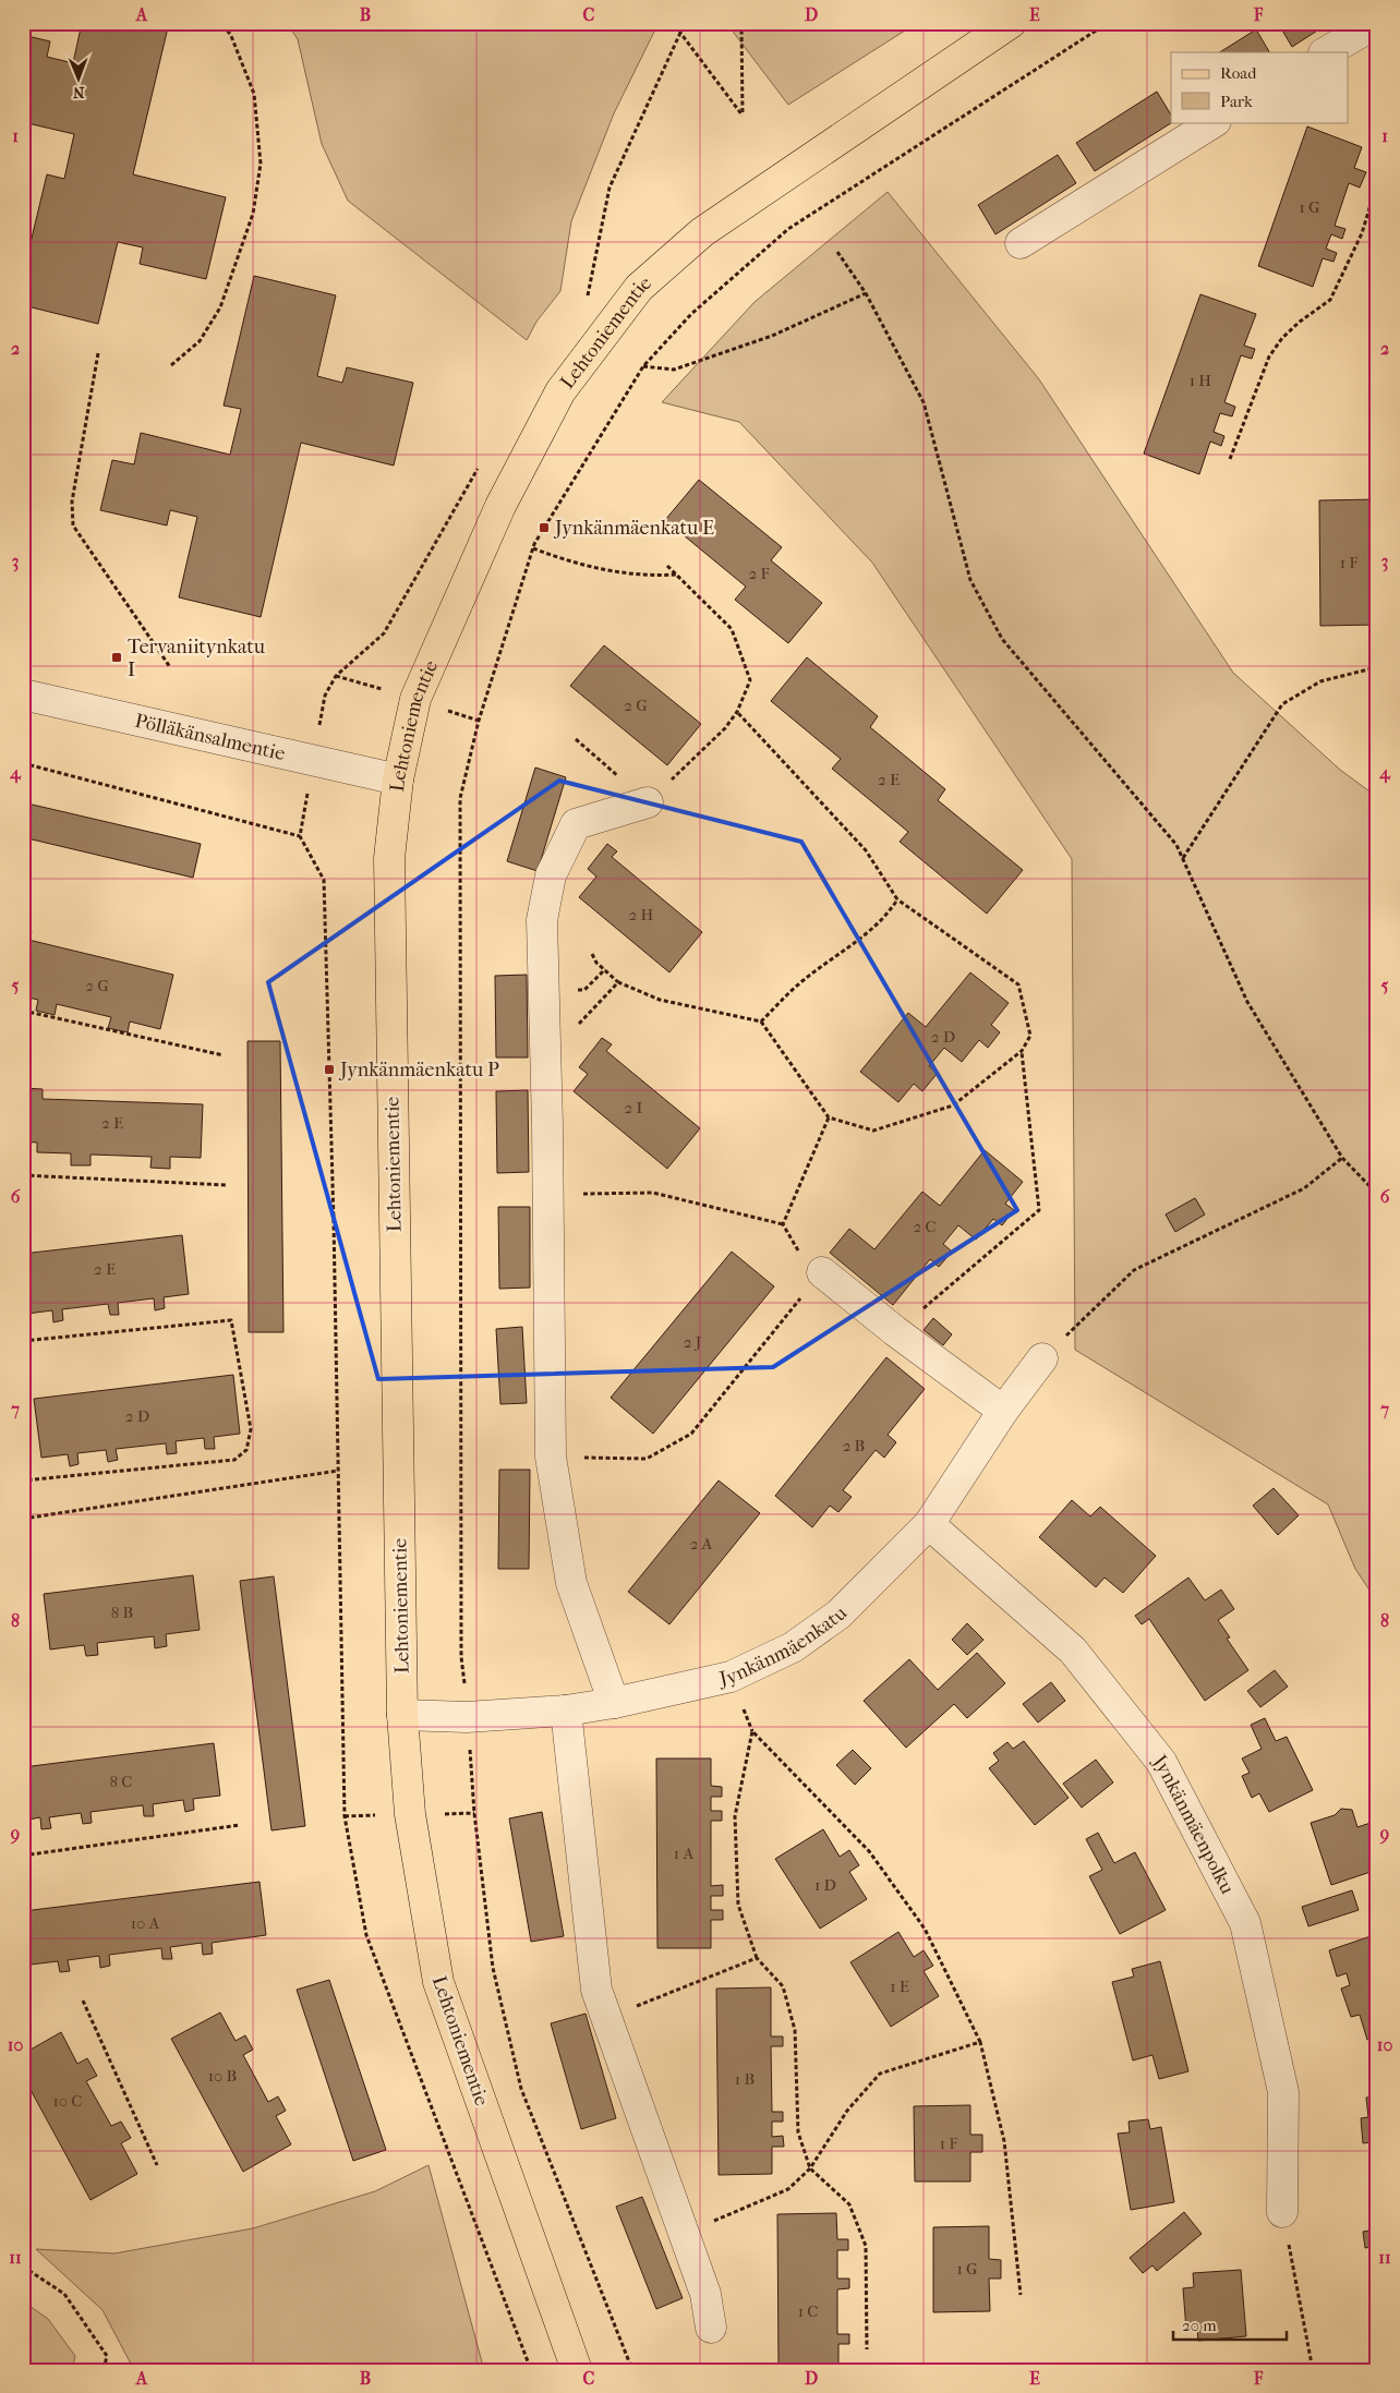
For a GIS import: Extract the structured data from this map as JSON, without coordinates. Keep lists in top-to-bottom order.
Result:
{
  "streets": {
    "main road": ["Lehtoniementie"],
    "street": ["Pölläkänsalmentie", "Jynkänmäenkatu", "Jynkänmäenpolku"]
  },
  "crossings": [
    ["Lehtoniementie", "Pölläkänsalmentie"],
    ["Lehtoniementie", "Jynkänmäenkatu"],
    ["Jynkänmäenkatu", "Jynkänmäenpolku"]
  ],
  "places": {
    "transit": ["Jynkänmäenkatu E", "Tervaniitynkatu I", "Jynkänmäenkatu P"]
  },
  "house_numbers": [
    "1 G",
    "1 H",
    "1 F",
    "2 F",
    "2 G",
    "2 E",
    "2 H",
    "2 G",
    "2 D",
    "2 I",
    "2 E",
    "2 C",
    "2 E",
    "2 J",
    "2 D",
    "2 B",
    "2 A",
    "8 B",
    "8 C",
    "1 A",
    "1 D",
    "10 A",
    "1 E",
    "10 B",
    "1 B",
    "10 C",
    "1 F",
    "1 G",
    "1 C"
  ],
  "legend": ["Road", "Park"],
  "scale_bar": "20 m",
  "north": "bottom",
  "grid": {
    "columns": [
      "A",
      "B",
      "C",
      "D",
      "E",
      "F"
    ],
    "rows": [
      "1",
      "2",
      "3",
      "4",
      "5",
      "6",
      "7",
      "8",
      "9",
      "10",
      "11"
    ]
  }
}
